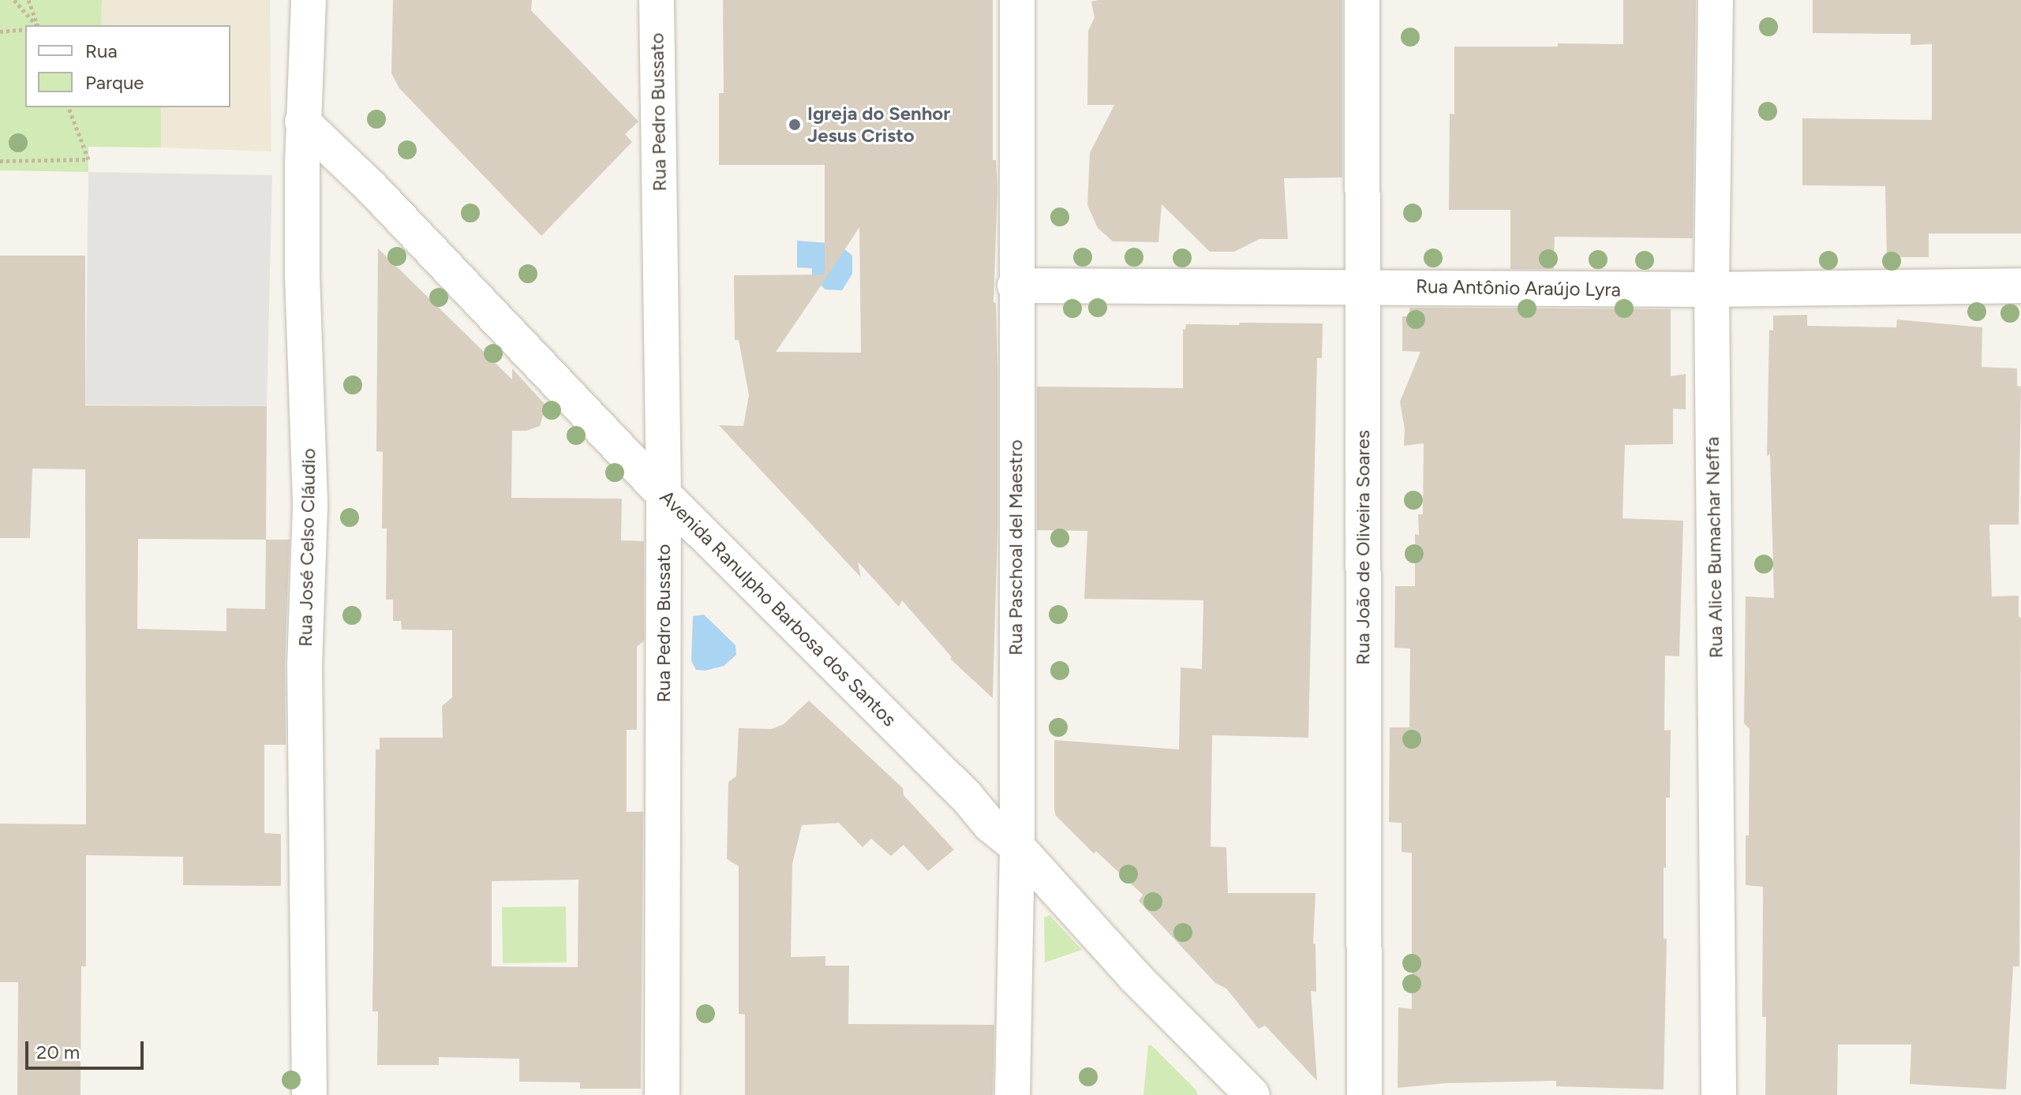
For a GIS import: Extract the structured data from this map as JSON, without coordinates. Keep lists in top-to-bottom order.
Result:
{
  "streets": {
    "street": [
      "Rua Pedro Bussato",
      "Rua Antônio Araújo Lyra",
      "Rua José Celso Cláudio",
      "Rua Paschoal del Maestro",
      "Rua João de Oliveira Soares",
      "Rua Alice Bumachar Neffa",
      "Avenida Ranulpho Barbosa dos Santos"
    ]
  },
  "crossings": [
    ["Rua Pedro Bussato", "Avenida Ranulpho Barbosa dos Santos"],
    ["Rua Antônio Araújo Lyra", "Rua Paschoal del Maestro"],
    ["Rua Antônio Araújo Lyra", "Rua João de Oliveira Soares"],
    ["Rua Antônio Araújo Lyra", "Rua Alice Bumachar Neffa"],
    ["Rua José Celso Cláudio", "Avenida Ranulpho Barbosa dos Santos"],
    ["Rua Paschoal del Maestro", "Avenida Ranulpho Barbosa dos Santos"]
  ],
  "places": ["Igreja do Senhor Jesus Cristo"],
  "legend": ["Rua", "Parque"],
  "scale_bar": "20 m"
}
